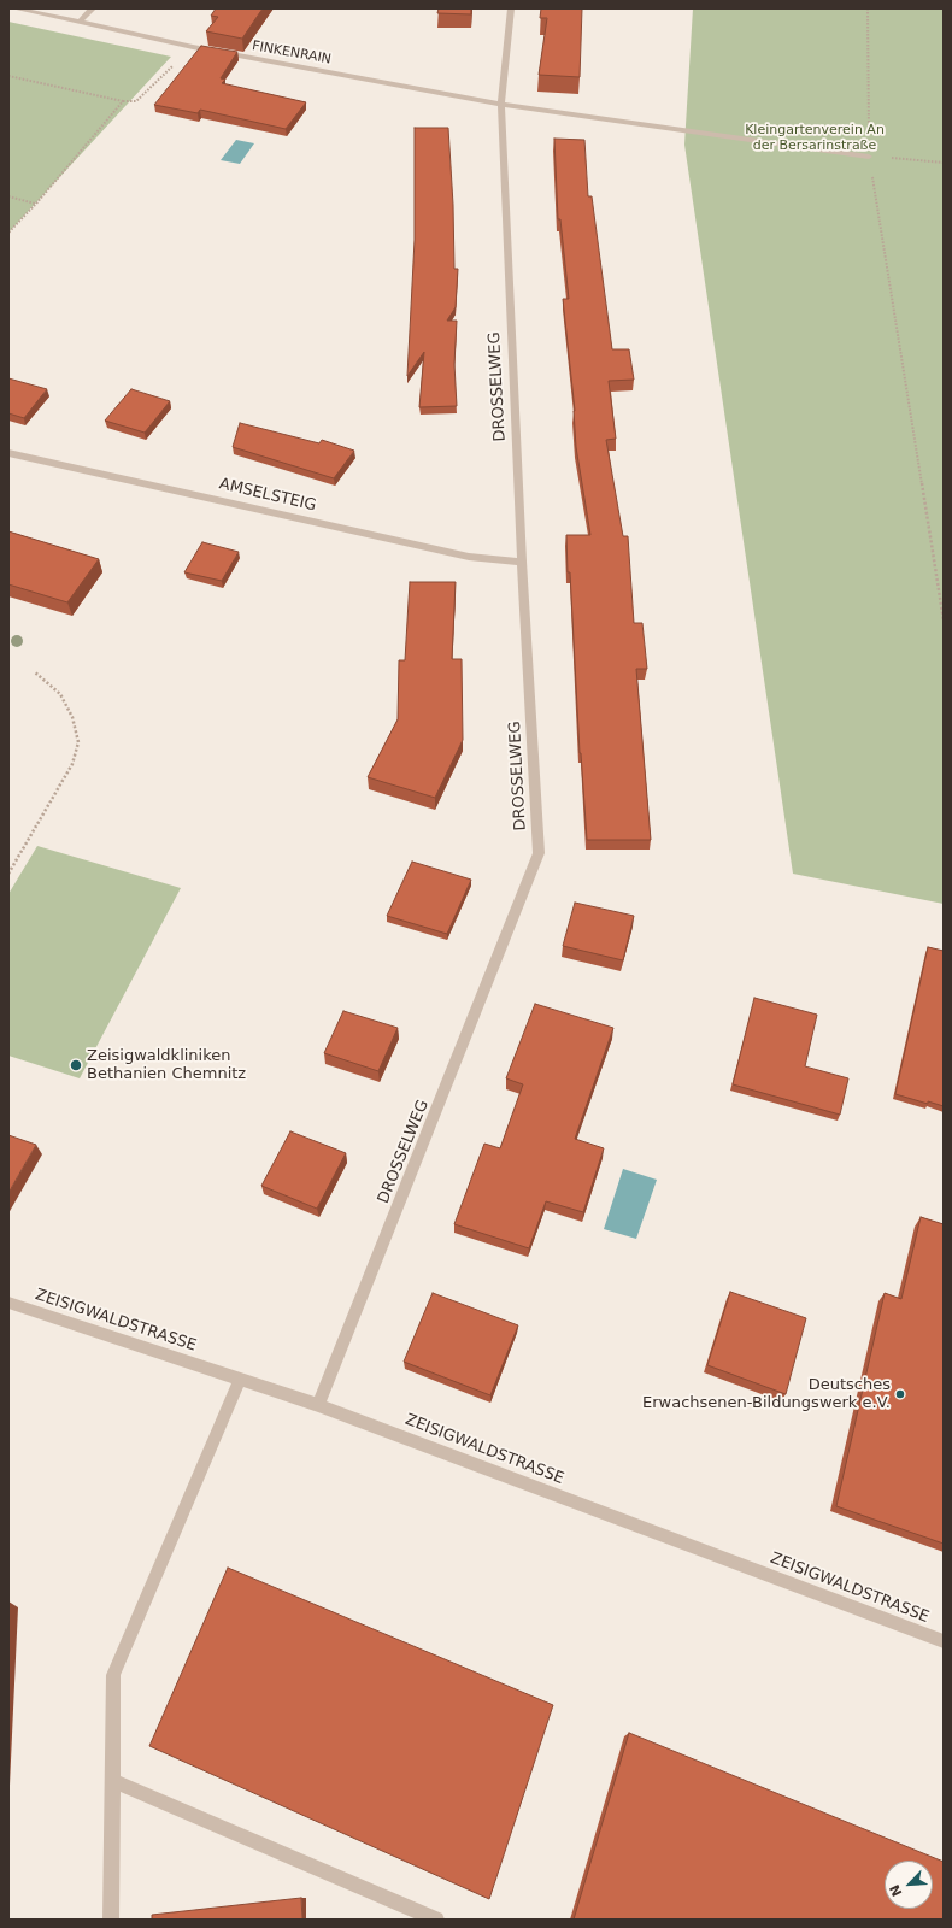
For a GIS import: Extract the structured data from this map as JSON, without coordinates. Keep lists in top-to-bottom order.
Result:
{
  "streets": {
    "street": [
      "FINKENRAIN",
      "DROSSELWEG",
      "AMSELSTEIG",
      "ZEISIGWALDSTRASSE"
    ]
  },
  "crossings": [
    ["FINKENRAIN", "DROSSELWEG"],
    ["DROSSELWEG", "AMSELSTEIG"],
    ["DROSSELWEG", "ZEISIGWALDSTRASSE"]
  ],
  "parks": ["Kleingartenverein An der Bersarinstraße"],
  "places": ["Zeisigwaldkliniken Bethanien Chemnitz", "Deutsches Erwachsenen-Bildungswerk e.V."],
  "north": "bottom left"
}
